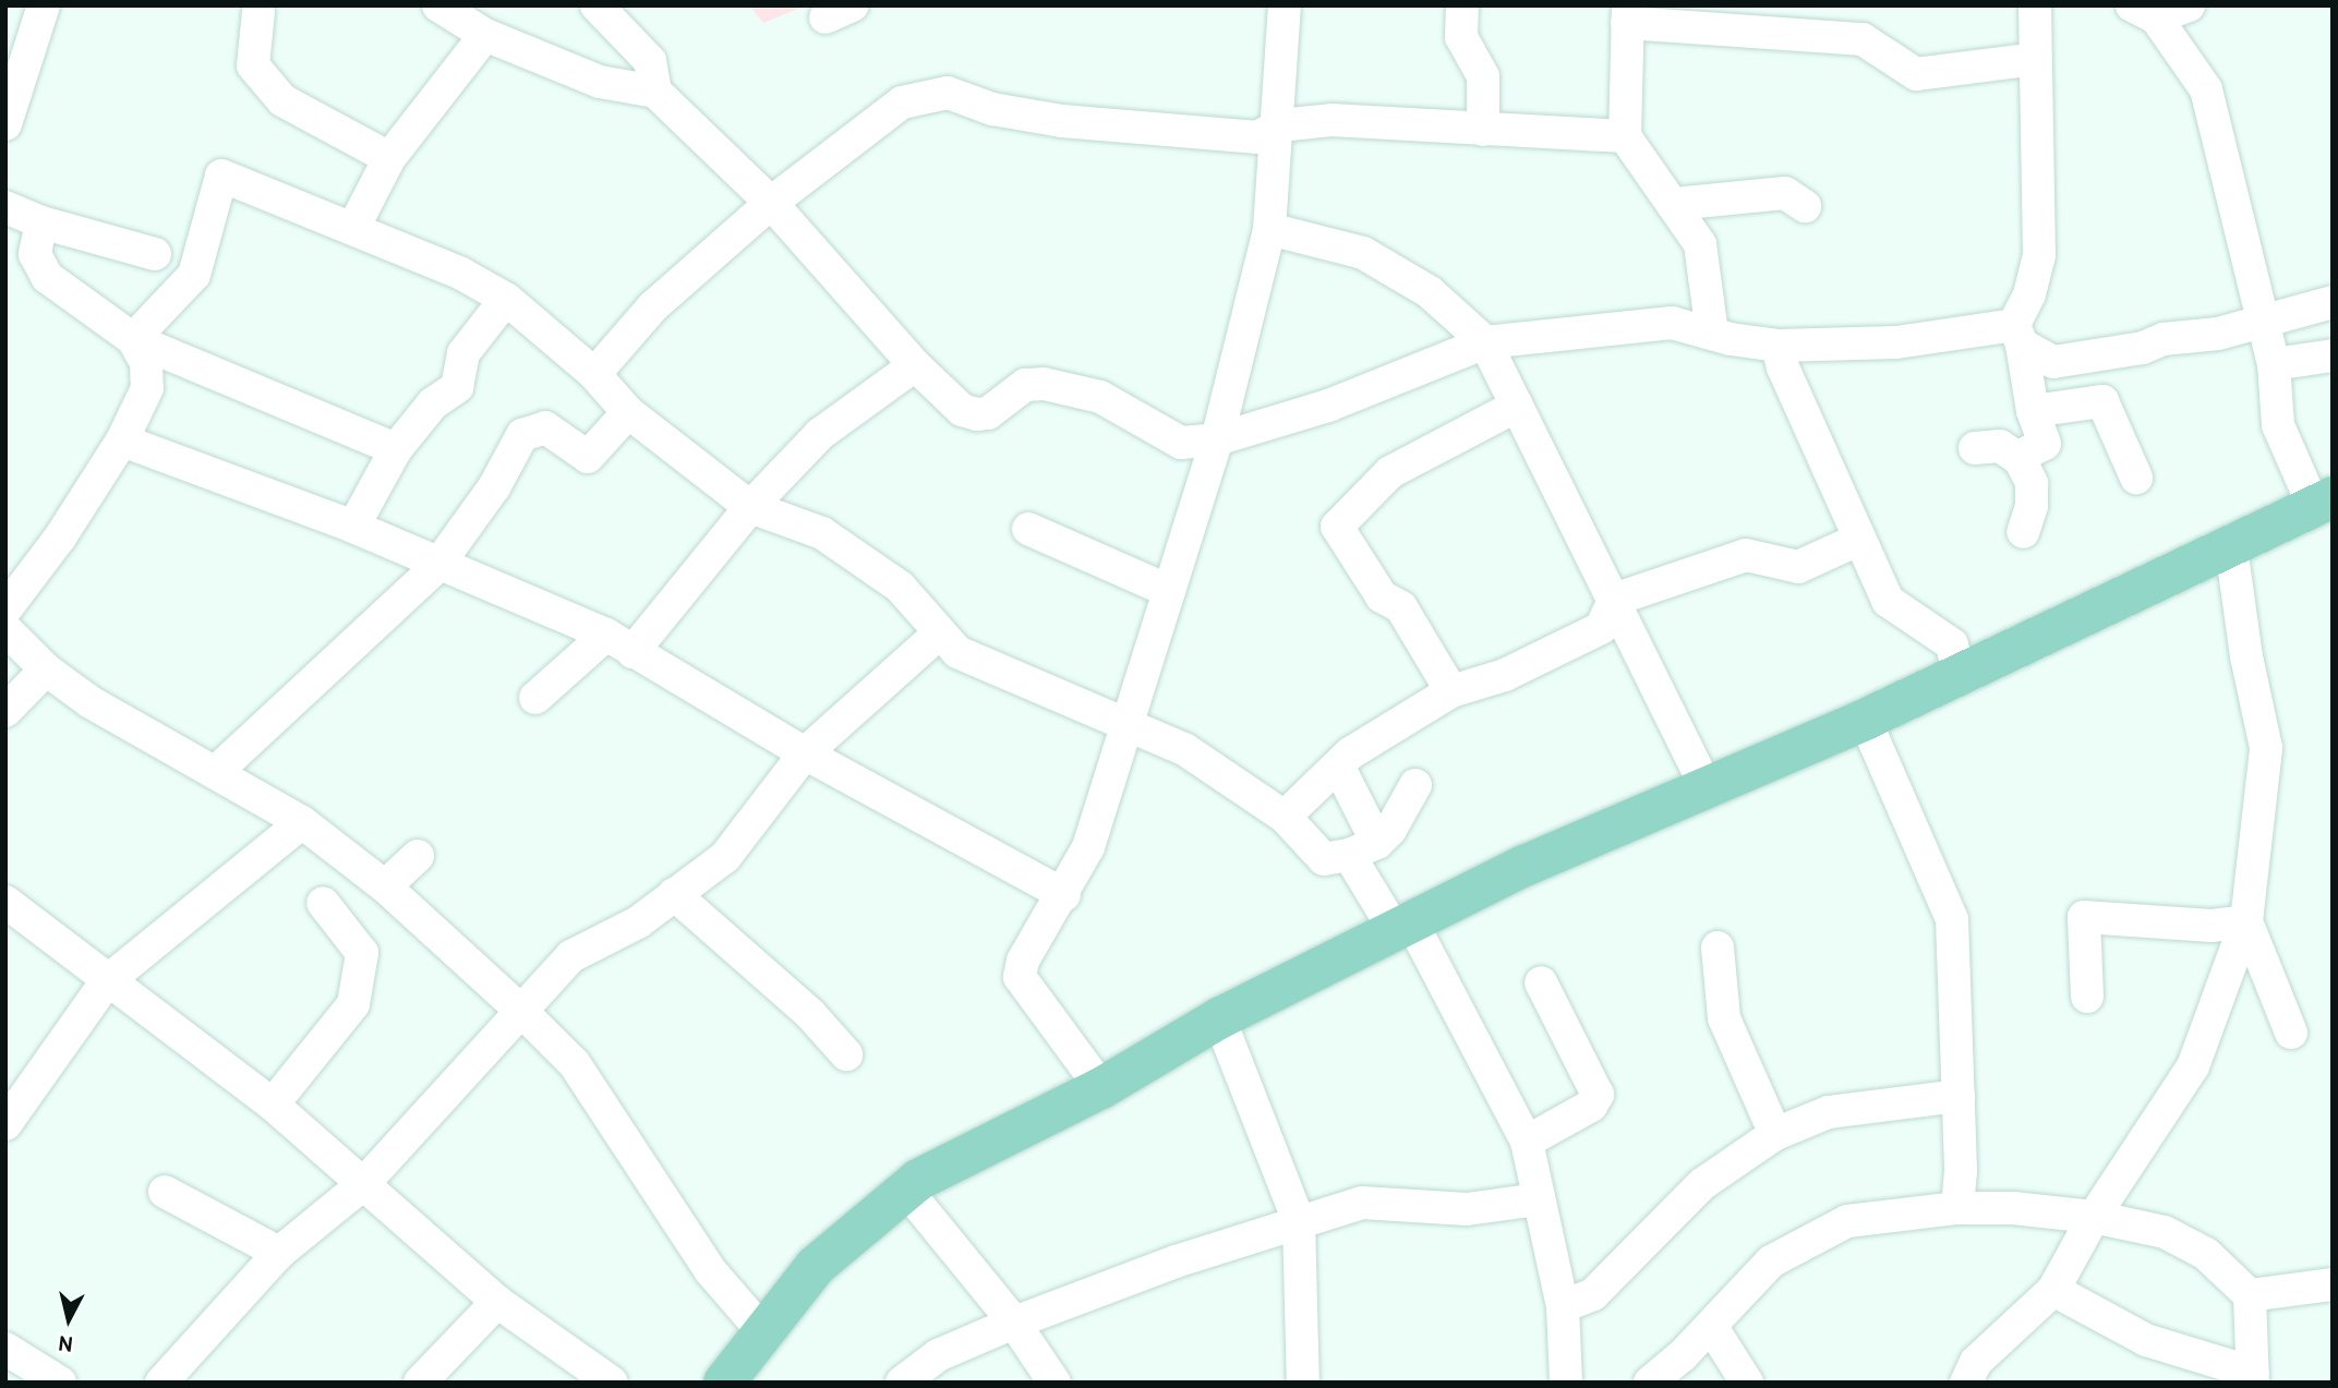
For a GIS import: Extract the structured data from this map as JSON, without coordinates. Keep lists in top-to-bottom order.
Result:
{
  "north": "bottom"
}
